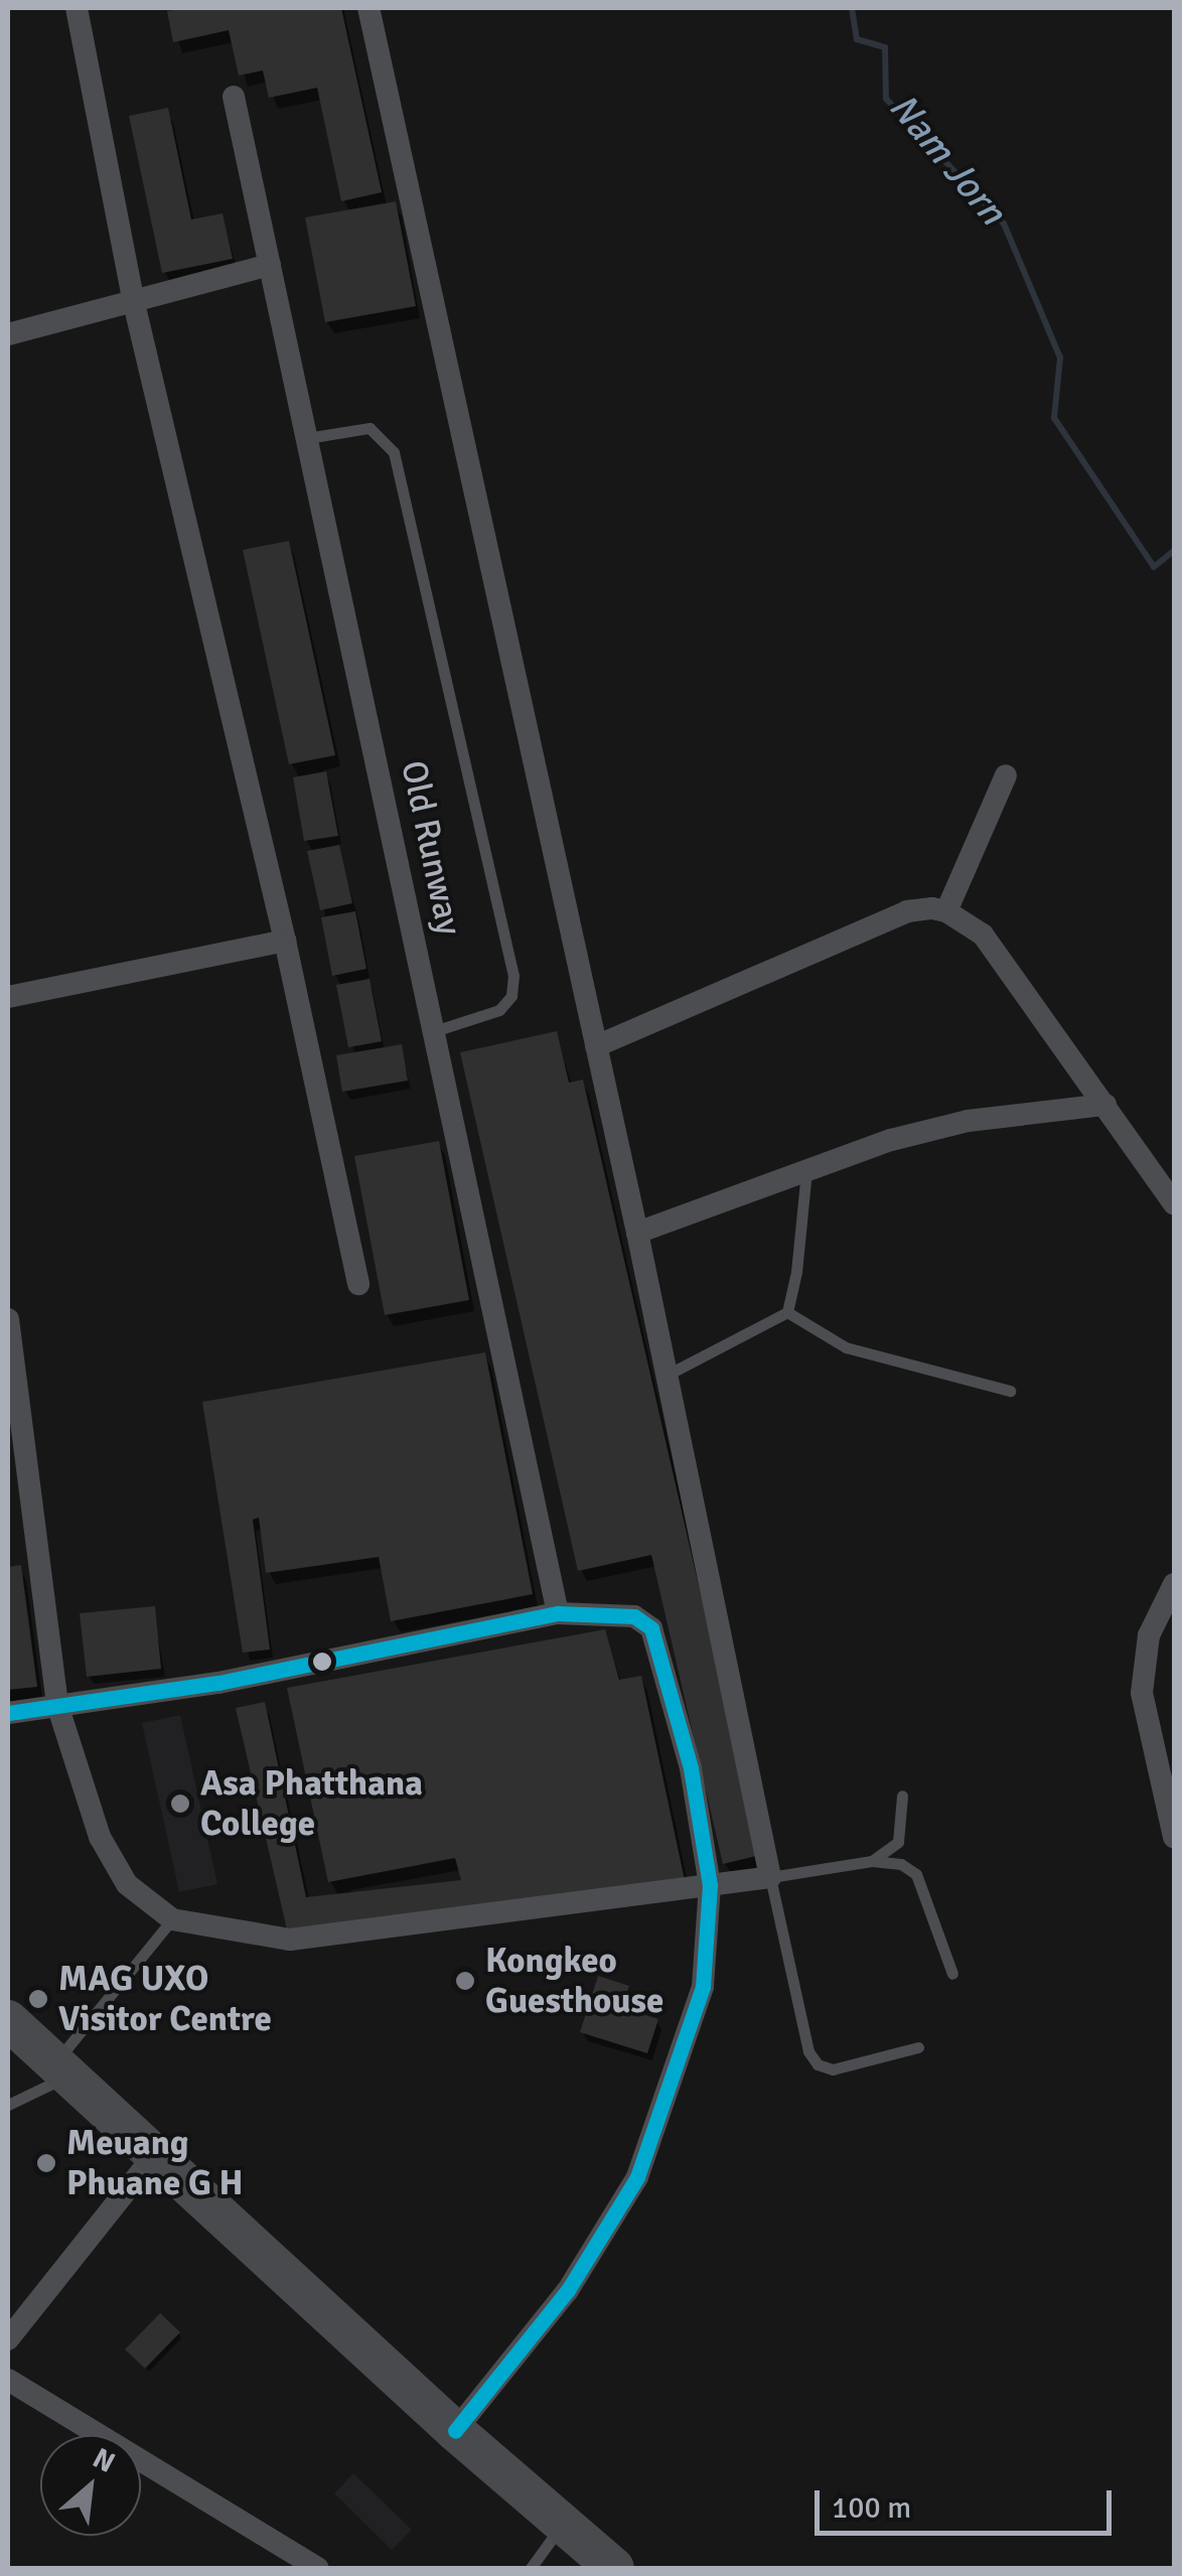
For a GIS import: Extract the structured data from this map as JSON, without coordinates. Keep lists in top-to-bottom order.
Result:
{
  "streets": {
    "street": ["Old Runway"]
  },
  "water": ["Nam Jorn"],
  "places": [
    "Asa Phatthana College",
    "Kongkeo Guesthouse",
    "MAG UXO Visitor Centre",
    "Meuang Phuane G H"
  ],
  "scale_bar": "100 m",
  "north": "top right"
}
